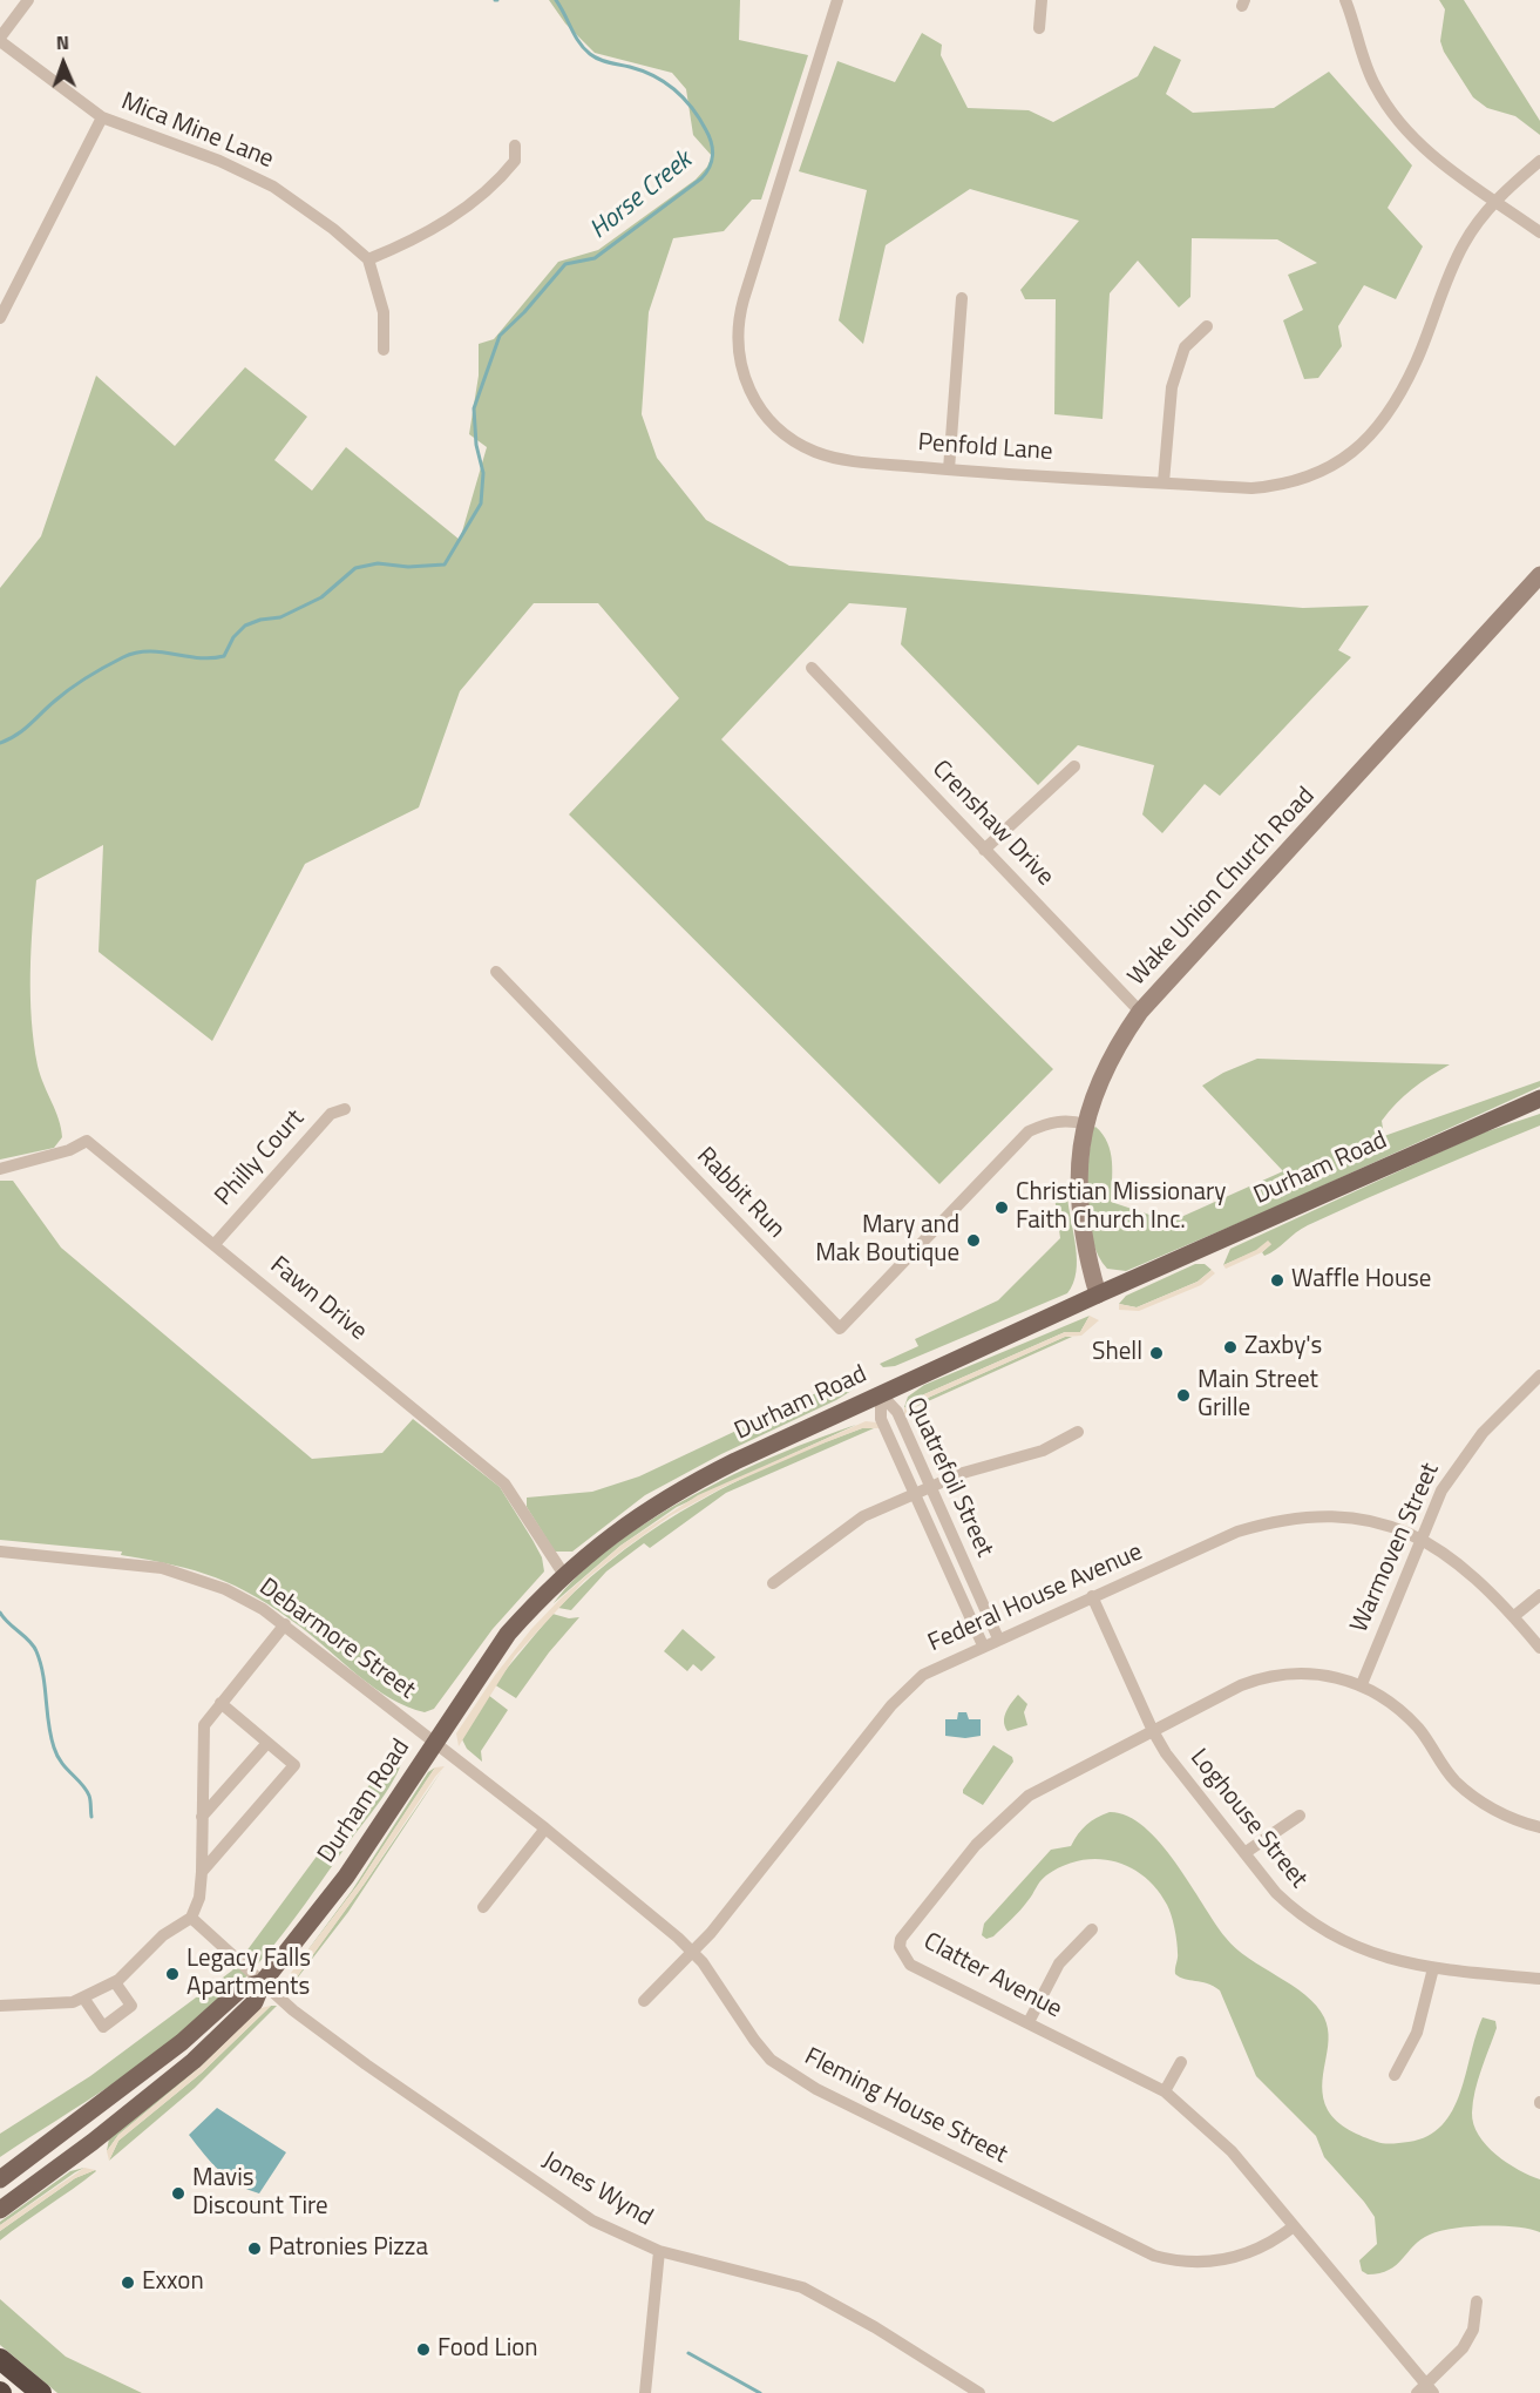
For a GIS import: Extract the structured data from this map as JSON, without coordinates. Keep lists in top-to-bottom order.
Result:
{
  "streets": {
    "main road": ["Durham Road"],
    "street": [
      "Mica Mine Lane",
      "Penfold Lane",
      "Crenshaw Drive",
      "Wake Union Church Road",
      "Philly Court",
      "Rabbit Run",
      "Fawn Drive",
      "Quatrefoil Street",
      "Warmoven Street",
      "Federal House Avenue",
      "Debarmore Street",
      "Loghouse Street",
      "Clatter Avenue",
      "Fleming House Street",
      "Jones Wynd"
    ]
  },
  "crossings": [
    ["Crenshaw Drive", "Wake Union Church Road"],
    ["Wake Union Church Road", "Durham Road"],
    ["Wake Union Church Road", "Rabbit Run"],
    ["Philly Court", "Fawn Drive"],
    ["Durham Road", "Fawn Drive"],
    ["Durham Road", "Quatrefoil Street"],
    ["Durham Road", "Debarmore Street"],
    ["Durham Road", "Fleming House Street"],
    ["Durham Road", "Jones Wynd"],
    ["Quatrefoil Street", "Federal House Avenue"],
    ["Warmoven Street", "Federal House Avenue"],
    ["Warmoven Street", "Clatter Avenue"],
    ["Federal House Avenue", "Loghouse Street"],
    ["Federal House Avenue", "Fleming House Street"],
    ["Debarmore Street", "Fleming House Street"],
    ["Loghouse Street", "Clatter Avenue"],
    ["Clatter Avenue", "Fleming House Street"]
  ],
  "water": ["Horse Creek"],
  "places": [
    "Christian Missionary Faith Church Inc.",
    "Mary and Mak Boutique",
    "Waffle House",
    "Zaxby's",
    "Shell",
    "Main Street Grille",
    "Legacy Falls Apartments",
    "Mavis Discount Tire",
    "Patronies Pizza",
    "Exxon",
    "Food Lion"
  ],
  "north": "top"
}
